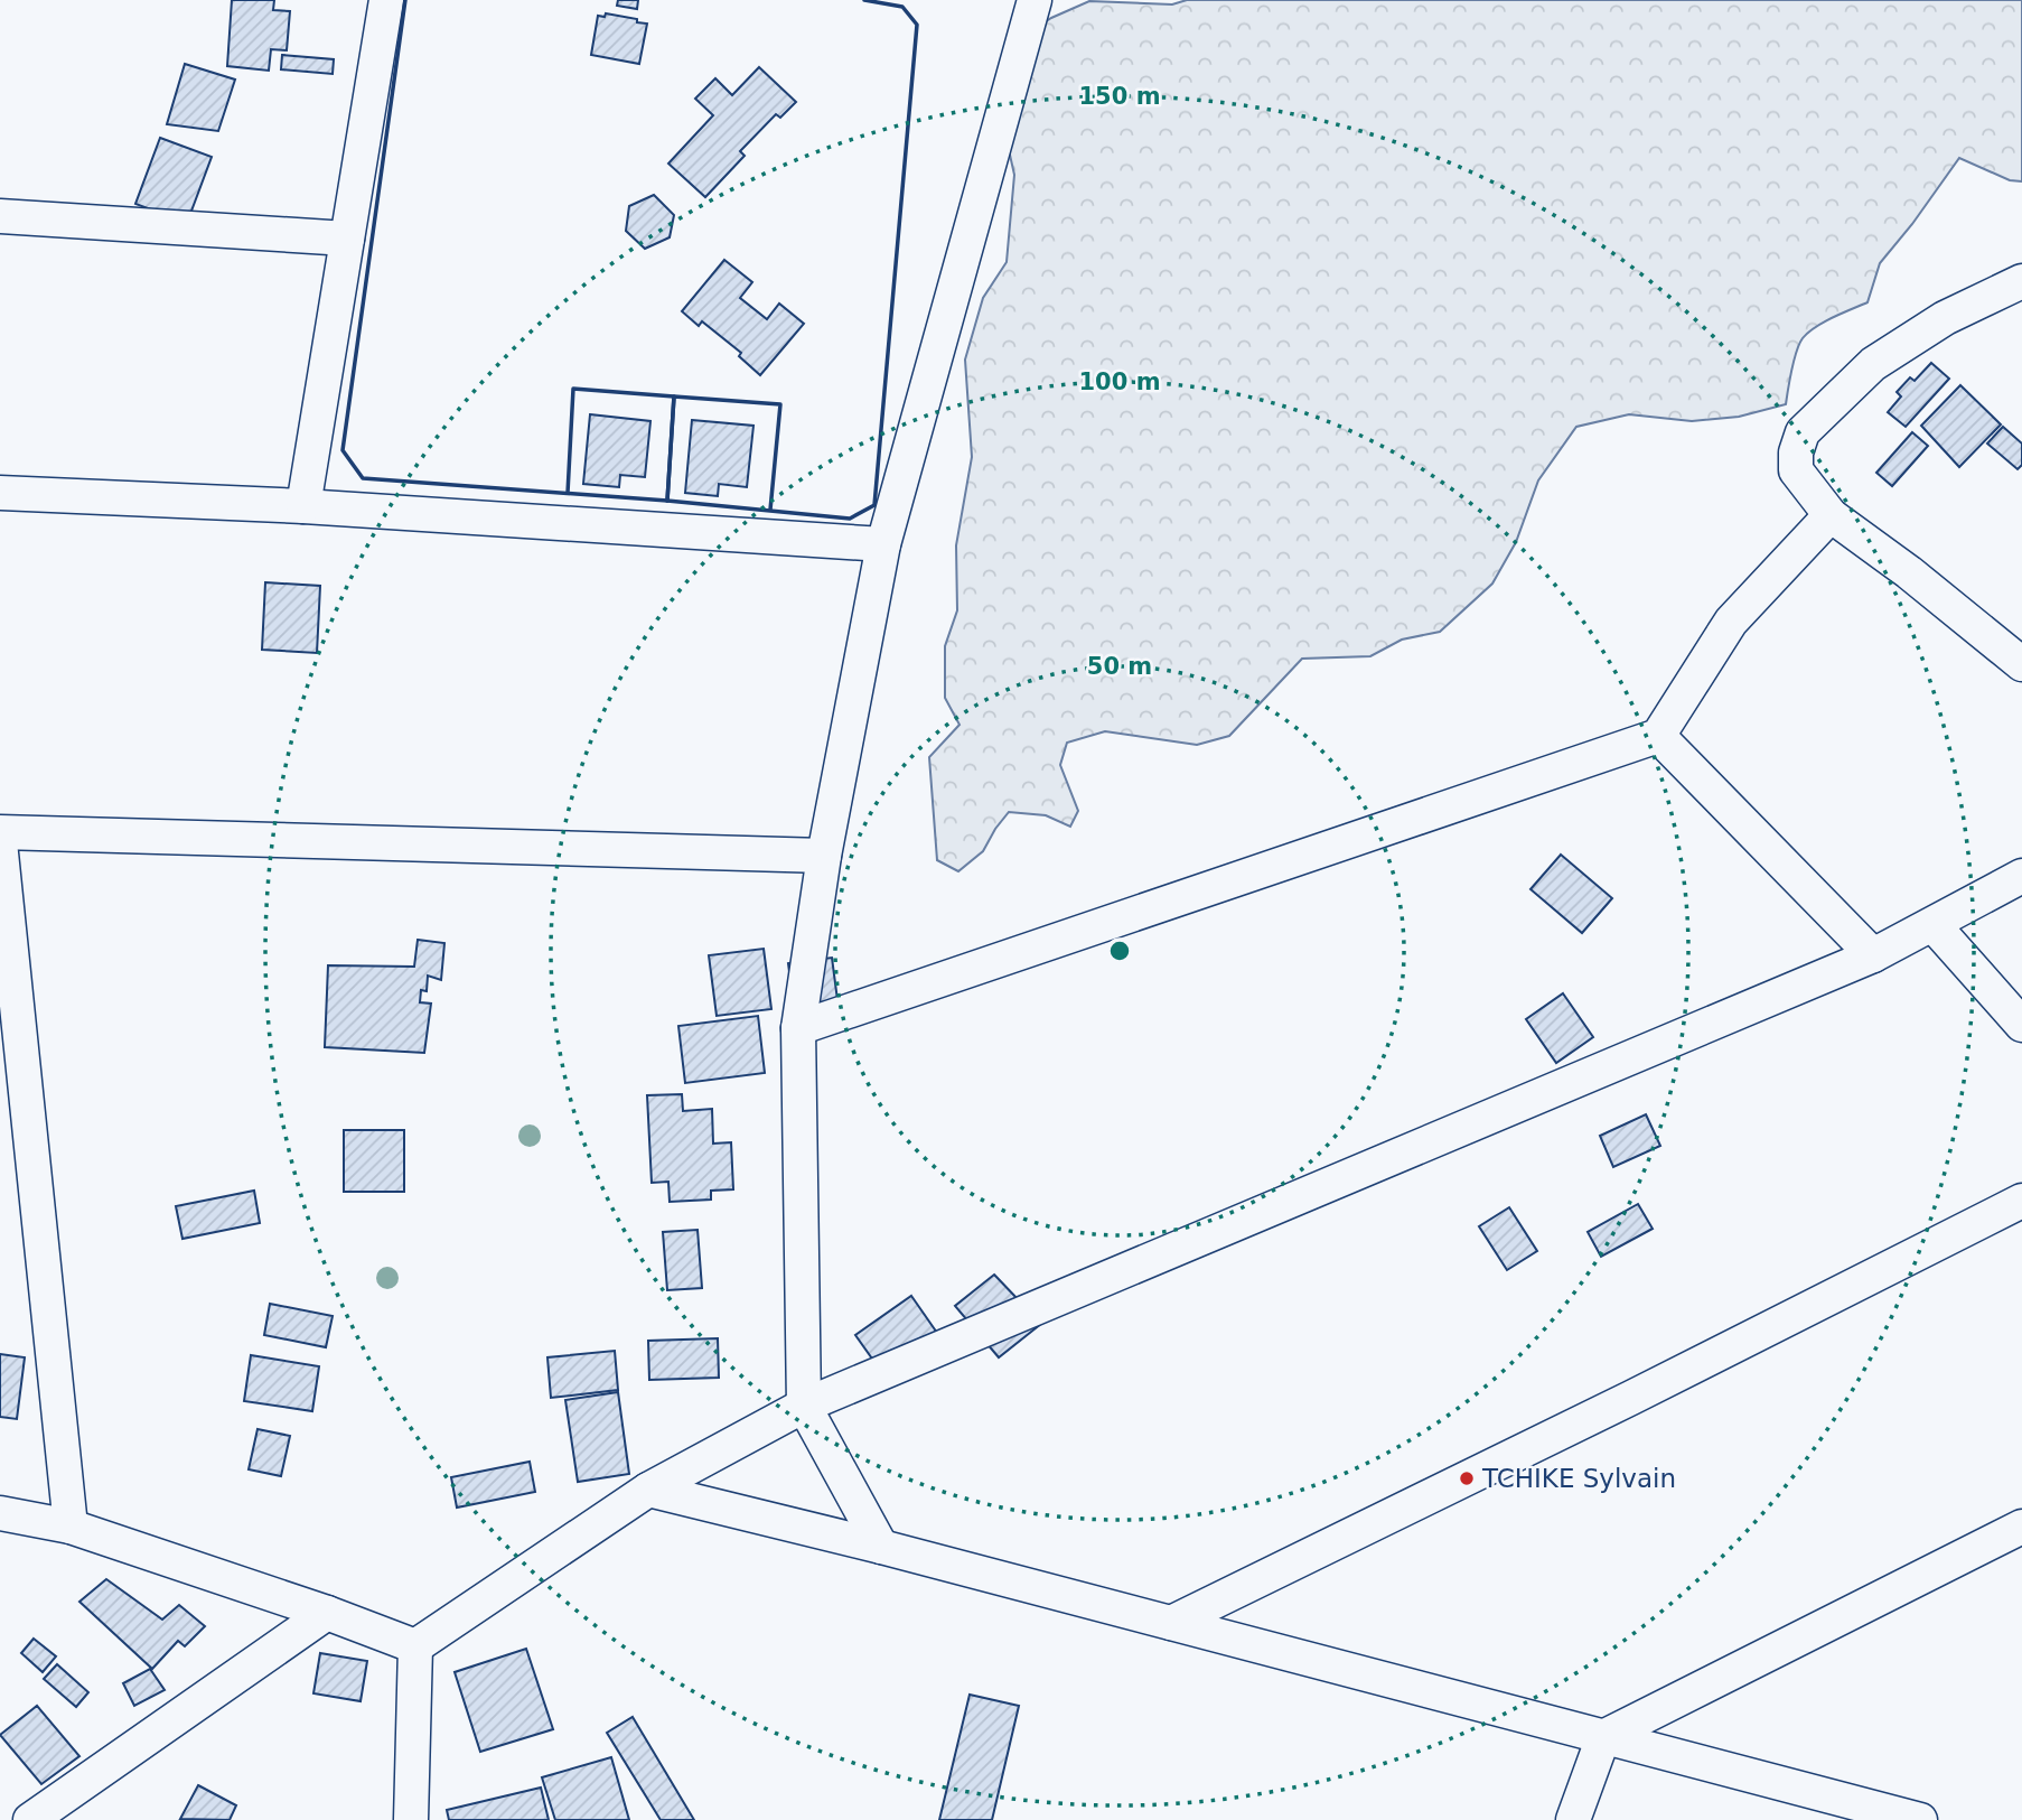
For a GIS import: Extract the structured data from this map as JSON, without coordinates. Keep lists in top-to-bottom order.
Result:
{
  "places": ["TCHIKE Sylvain"],
  "rings": ["150 m", "100 m", "50 m"]
}
